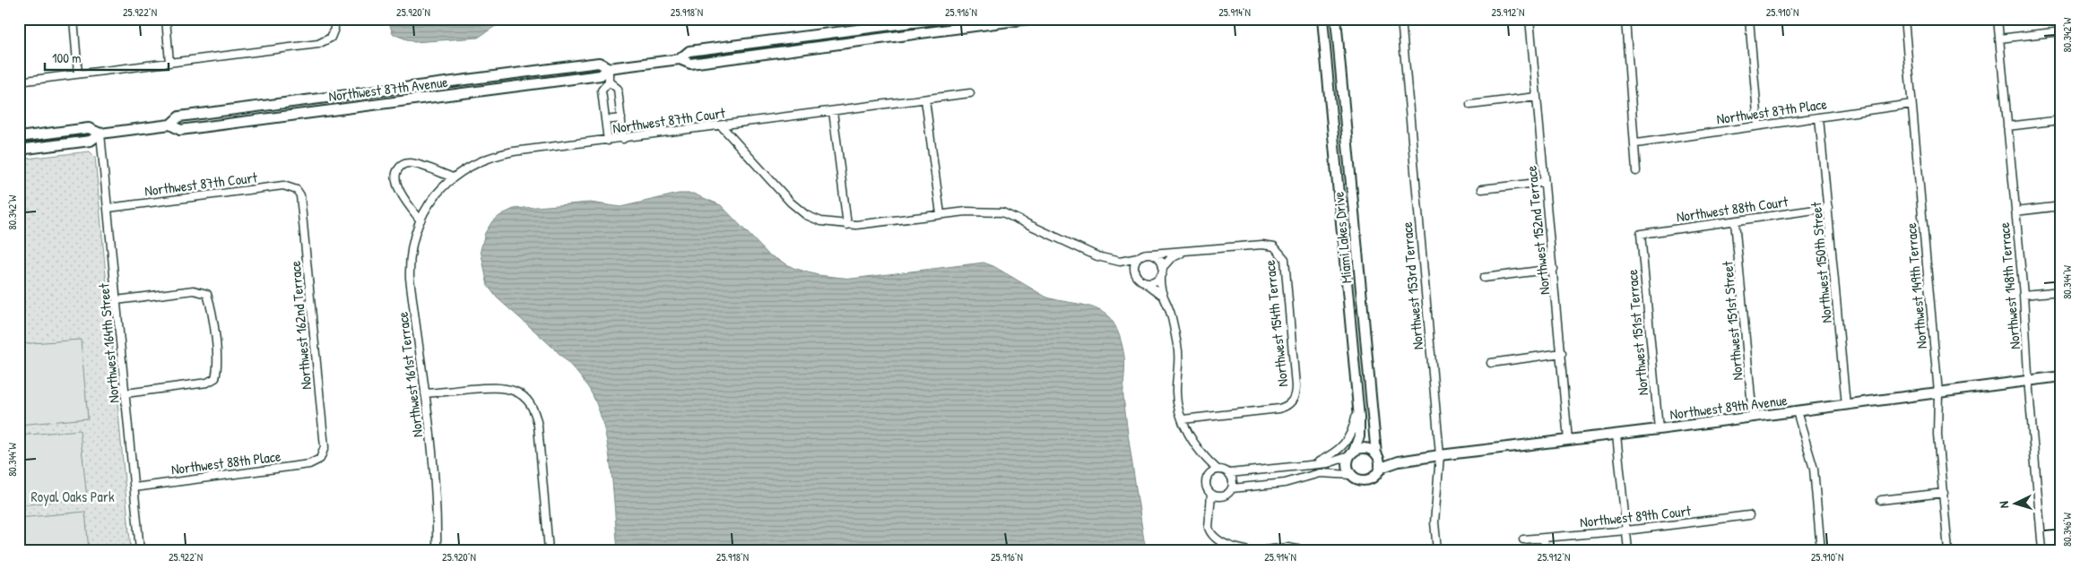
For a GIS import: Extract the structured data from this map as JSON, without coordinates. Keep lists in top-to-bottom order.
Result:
{
  "streets": {
    "street": [
      "Northwest 87th Avenue",
      "Northwest 87th Place",
      "Northwest 87th Court",
      "Northwest 88th Court",
      "Northwest 152nd Terrace",
      "Miami Lakes Drive",
      "Northwest 150th Street",
      "Northwest 153rd Terrace",
      "Northwest 149th Terrace",
      "Northwest 148th Terrace",
      "Northwest 151st Street",
      "Northwest 154th Terrace",
      "Northwest 162nd Terrace",
      "Northwest 151st Terrace",
      "Northwest 164th Street",
      "Northwest 161st Terrace",
      "Northwest 89th Avenue",
      "Northwest 88th Place",
      "Northwest 89th Court"
    ]
  },
  "crossings": [
    ["Northwest 87th Avenue", "Northwest 164th Street"],
    ["Northwest 87th Place", "Northwest 150th Street"],
    ["Northwest 87th Place", "Northwest 149th Terrace"],
    ["Northwest 87th Court", "Northwest 162nd Terrace"],
    ["Northwest 87th Court", "Northwest 164th Street"],
    ["Northwest 87th Court", "Northwest 161st Terrace"],
    ["Northwest 88th Court", "Northwest 150th Street"],
    ["Northwest 88th Court", "Northwest 151st Street"],
    ["Northwest 88th Court", "Northwest 151st Terrace"],
    ["Northwest 152nd Terrace", "Northwest 89th Avenue"],
    ["Miami Lakes Drive", "Northwest 89th Avenue"],
    ["Northwest 150th Street", "Northwest 89th Avenue"],
    ["Northwest 153rd Terrace", "Northwest 89th Avenue"],
    ["Northwest 149th Terrace", "Northwest 89th Avenue"],
    ["Northwest 148th Terrace", "Northwest 89th Avenue"],
    ["Northwest 151st Street", "Northwest 89th Avenue"],
    ["Northwest 162nd Terrace", "Northwest 88th Place"],
    ["Northwest 151st Terrace", "Northwest 89th Avenue"],
    ["Northwest 164th Street", "Northwest 88th Place"]
  ],
  "parks": ["Royal Oaks Park"],
  "scale_bar": "100 m",
  "north": "left",
  "coordinates": [
    "25.922°N",
    "25.920°N",
    "25.918°N",
    "25.916°N",
    "25.914°N",
    "25.912°N",
    "25.910°N",
    "80.342°W",
    "80.344°W",
    "80.346°W"
  ]
}
